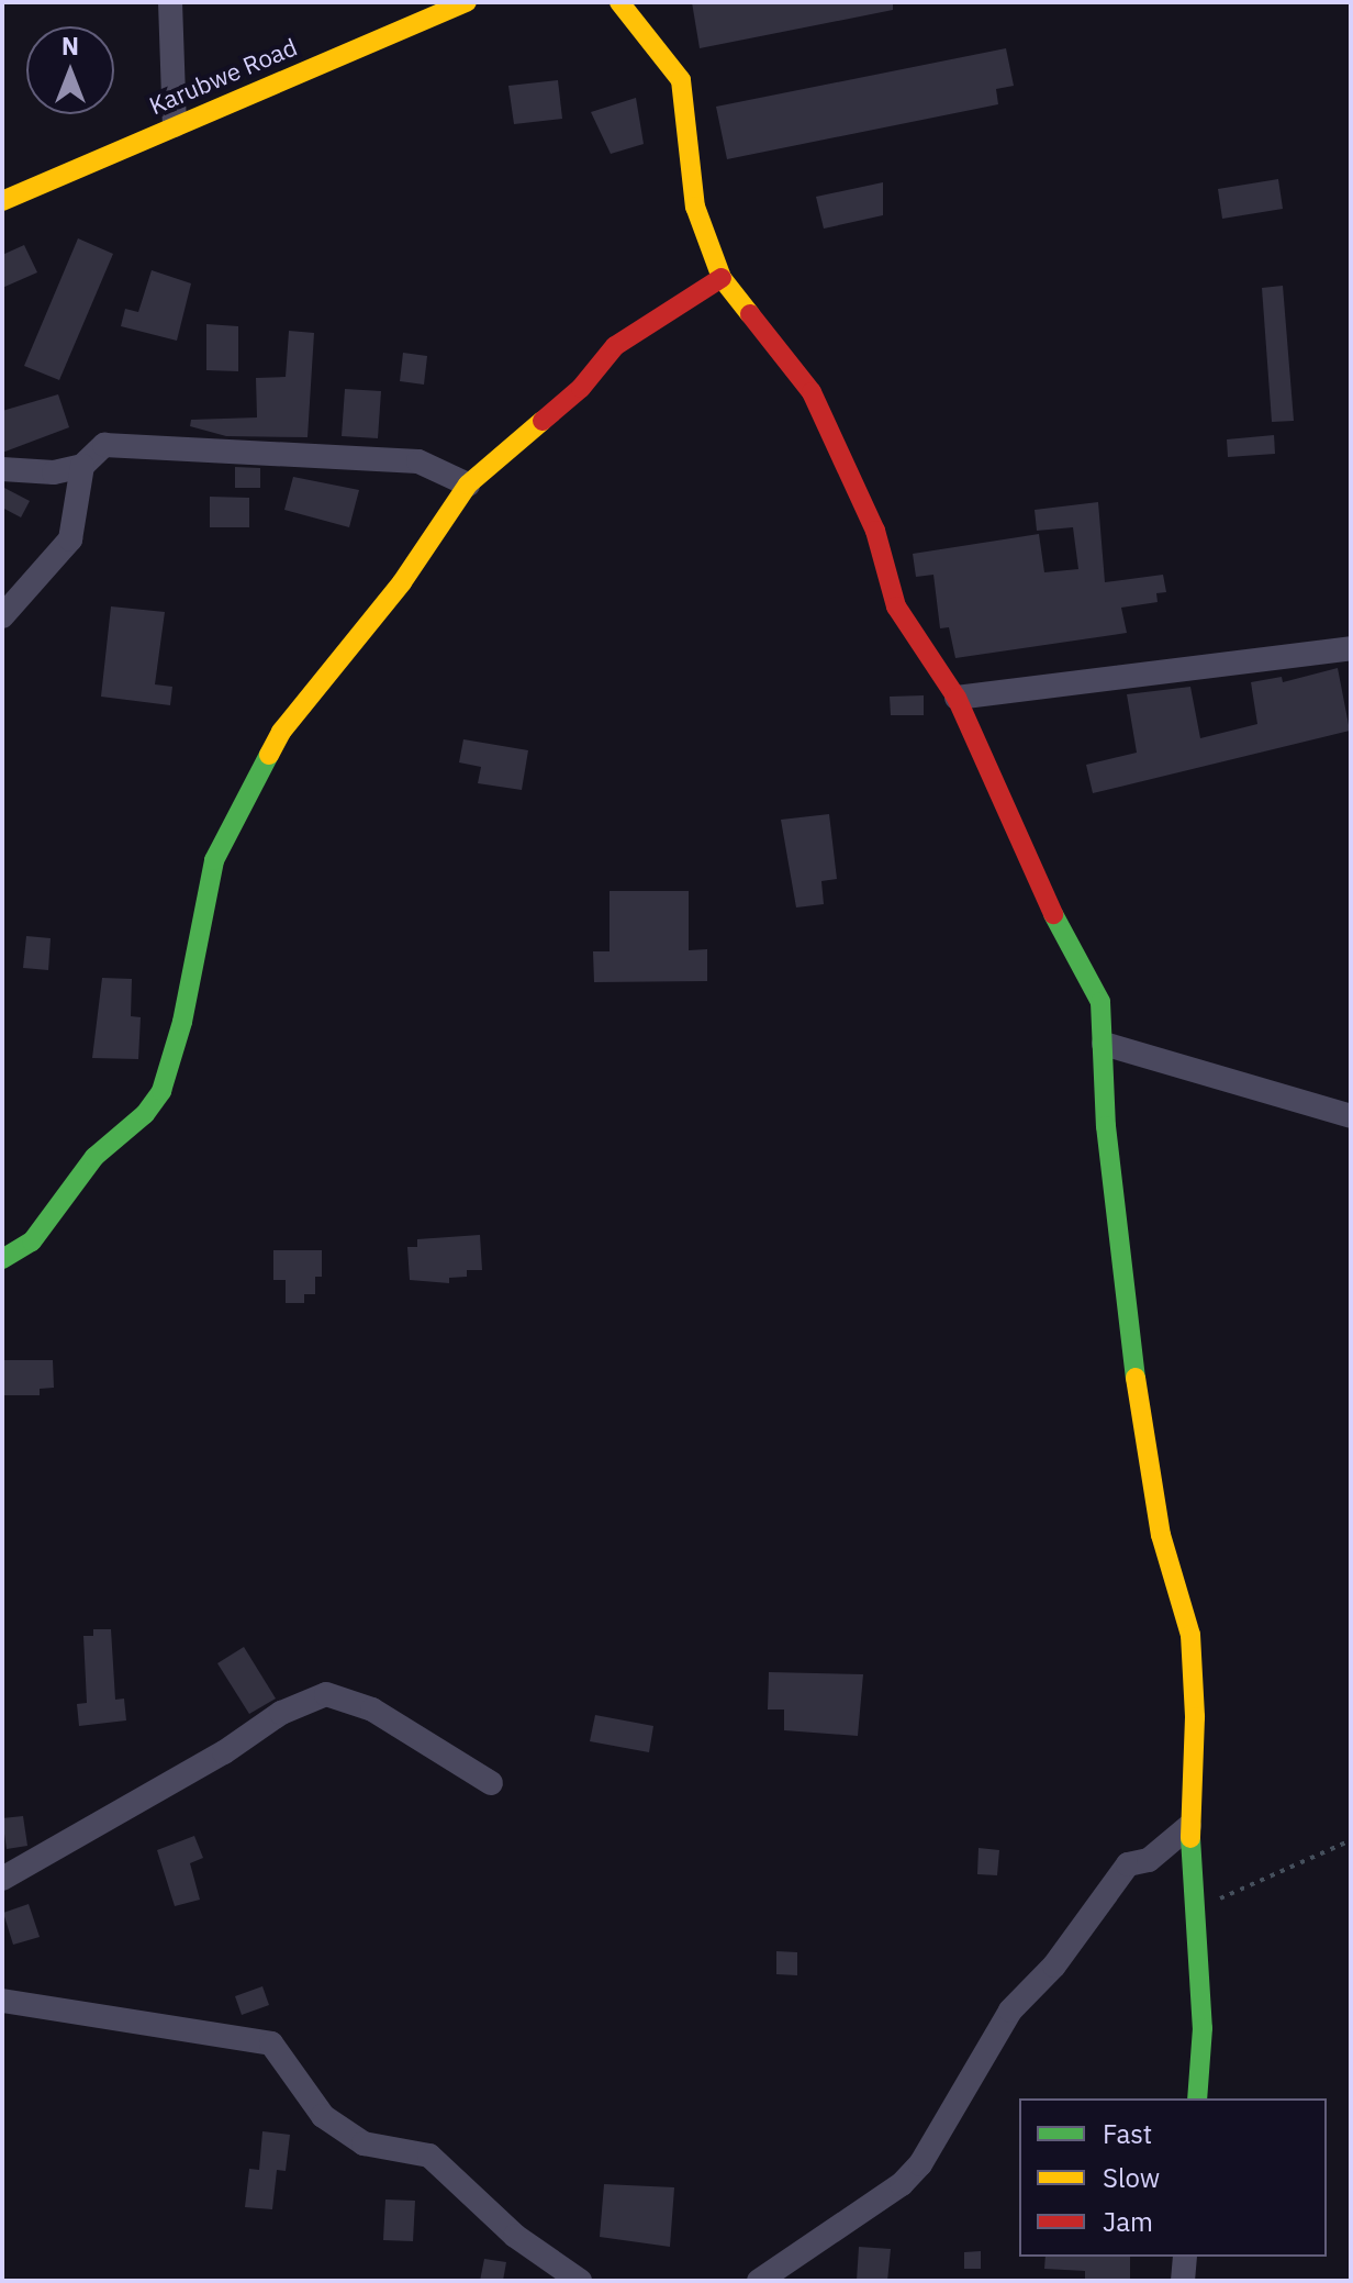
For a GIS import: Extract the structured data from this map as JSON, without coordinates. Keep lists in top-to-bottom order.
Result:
{
  "streets": {
    "street": ["Karubwe Road"]
  },
  "legend": ["Fast", "Slow", "Jam"],
  "north": "top"
}
